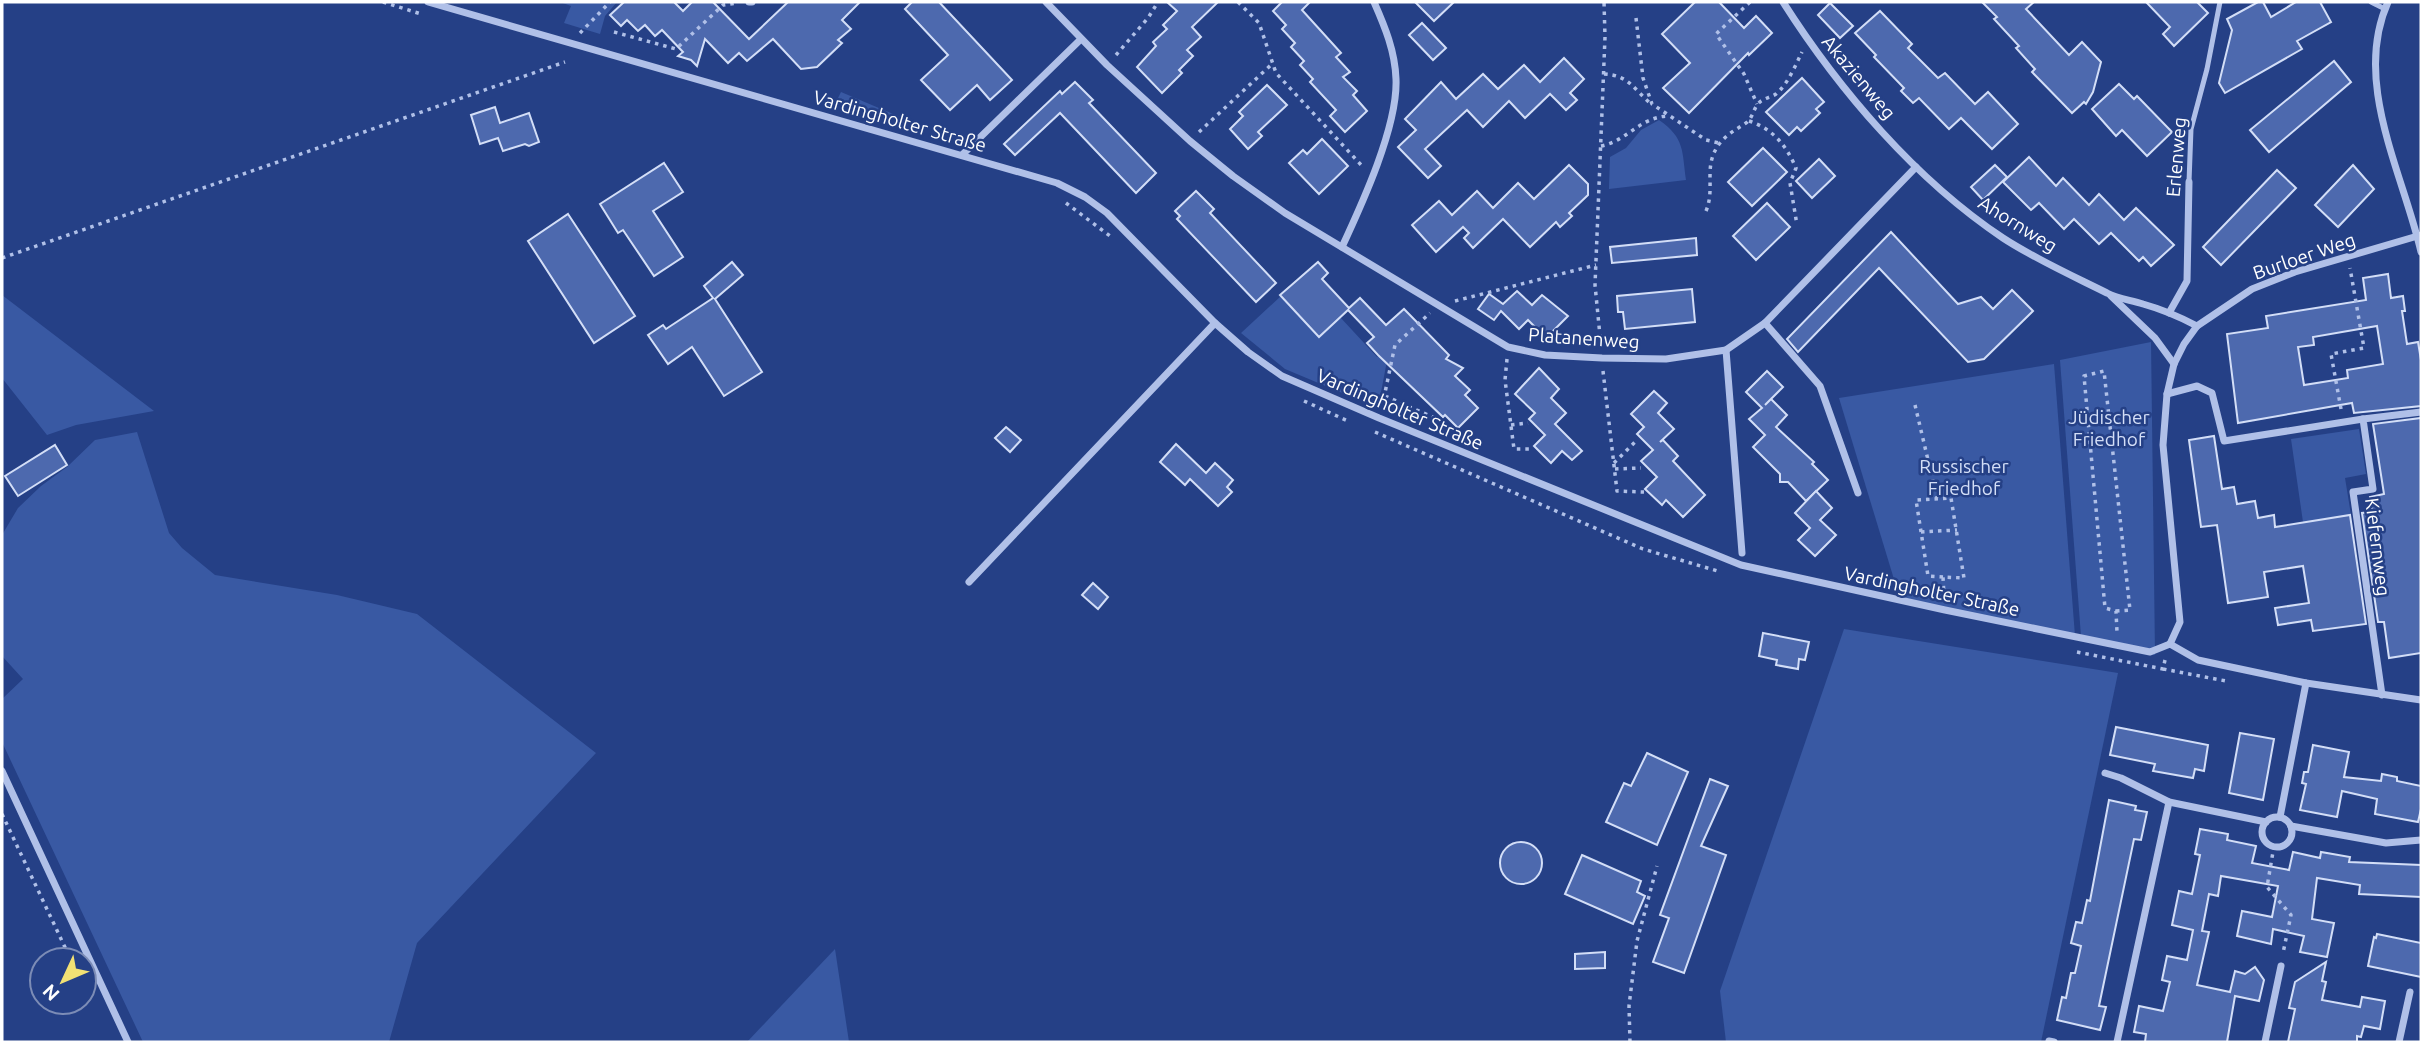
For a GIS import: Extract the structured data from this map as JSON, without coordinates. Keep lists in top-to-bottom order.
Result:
{
  "streets": {
    "street": [
      "Akazienweg",
      "Vardingholter Straße",
      "Erlenweg",
      "Ahornweg",
      "Burloer Weg",
      "Platanenweg",
      "Kiefernweg"
    ]
  },
  "crossings": [
    ["Akazienweg", "Ahornweg"],
    ["Akazienweg", "Platanenweg"],
    ["Vardingholter Straße", "Burloer Weg"],
    ["Erlenweg", "Ahornweg"],
    ["Ahornweg", "Burloer Weg"],
    ["Ahornweg", "Platanenweg"]
  ],
  "parks": ["Jüdischer Friedhof", "Russischer Friedhof"],
  "north": "bottom left"
}
